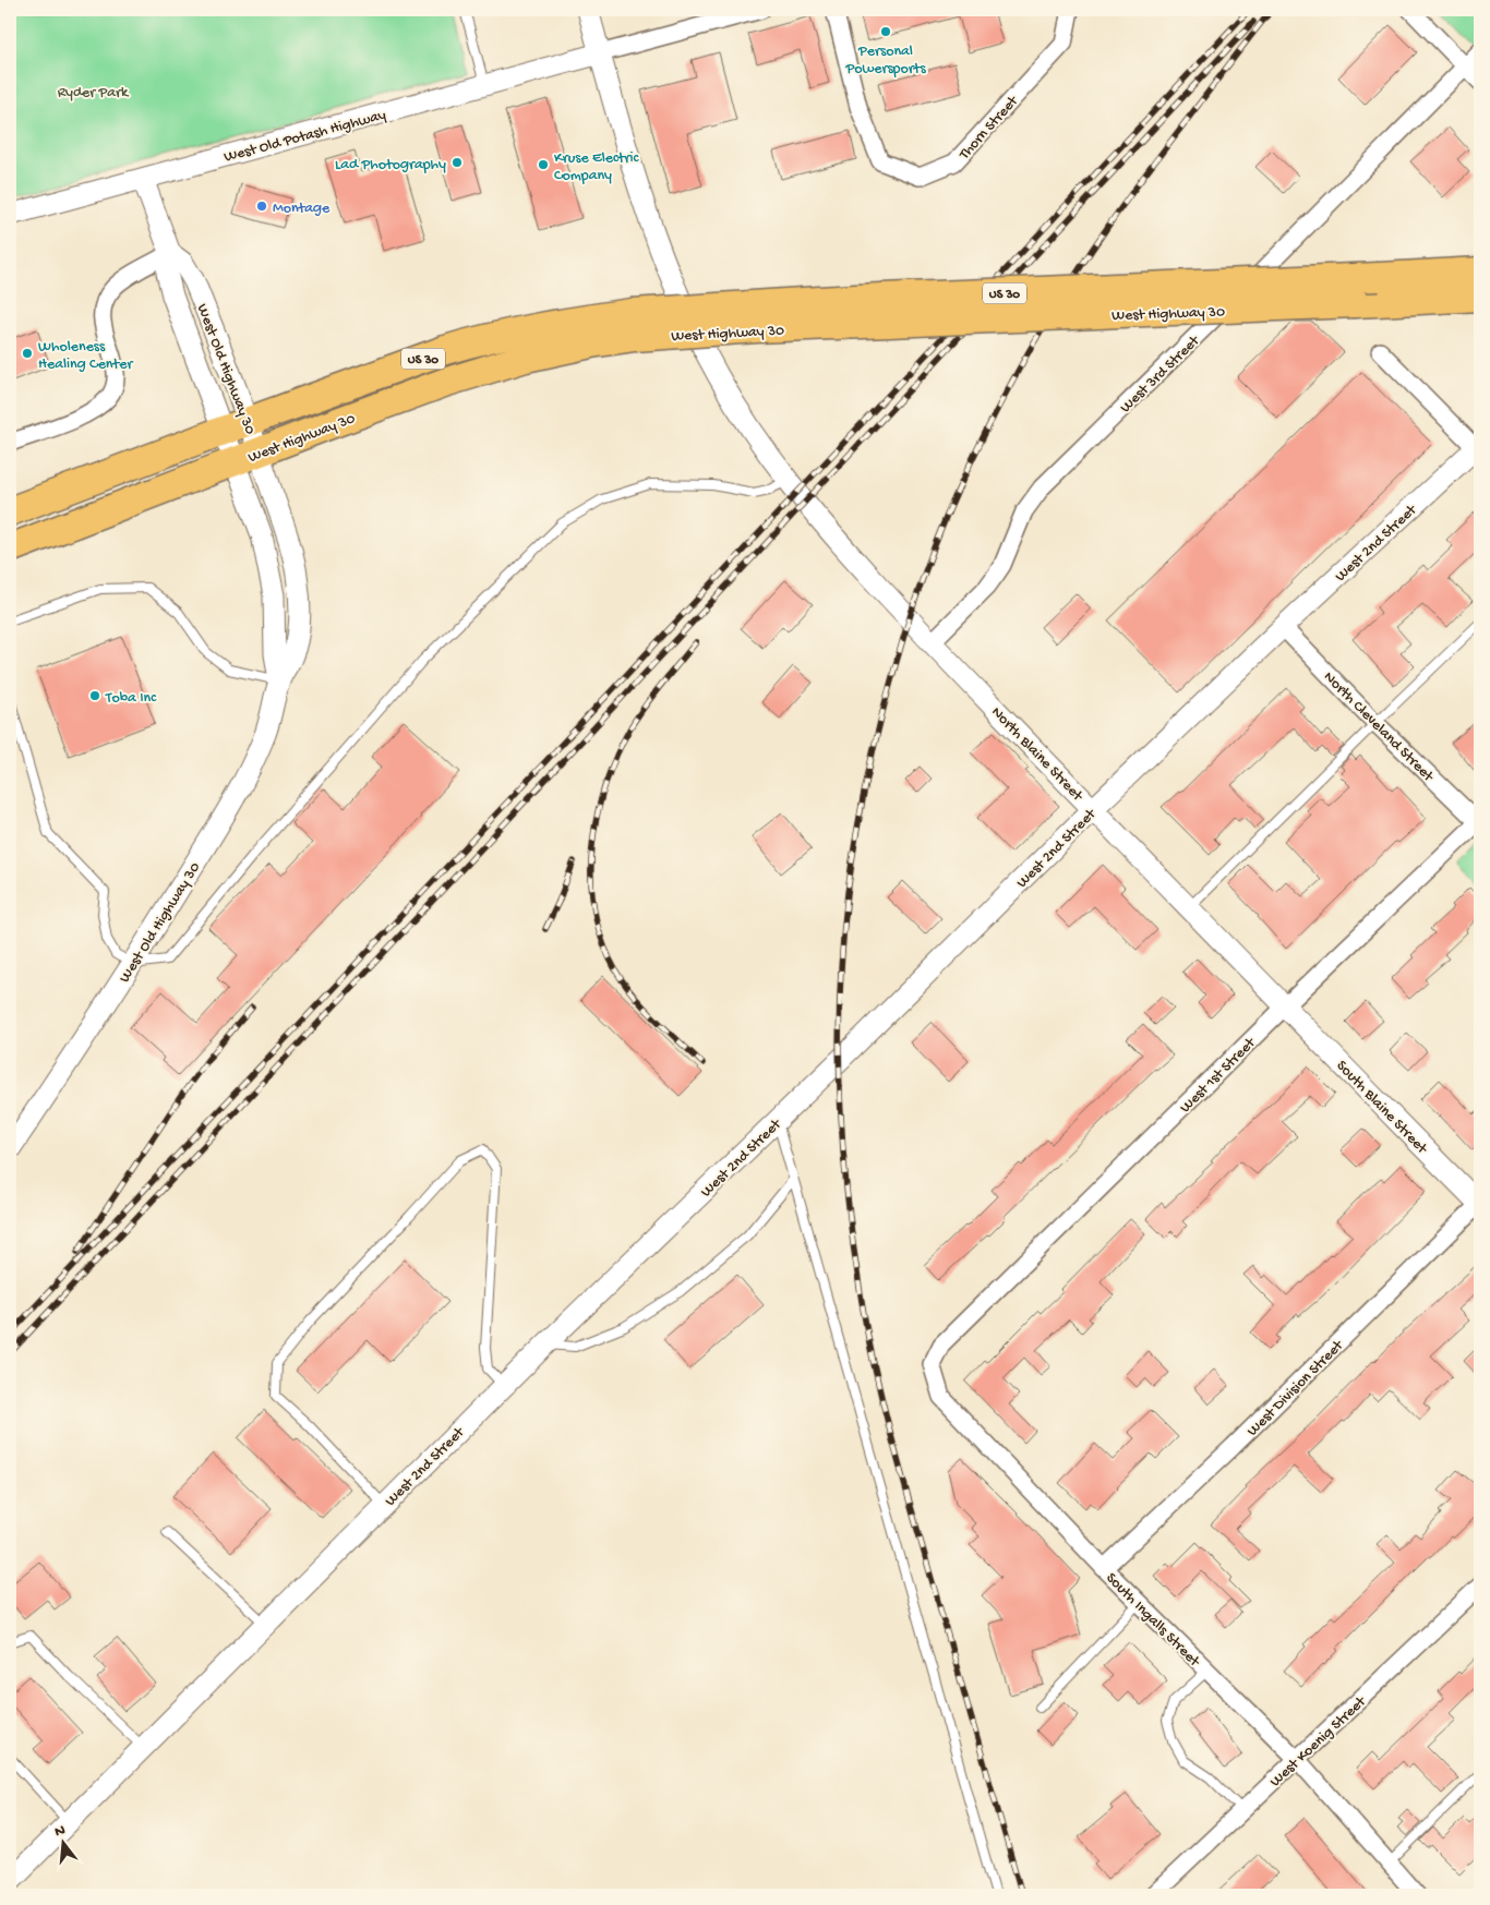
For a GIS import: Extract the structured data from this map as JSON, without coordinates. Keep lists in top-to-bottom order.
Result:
{
  "streets": {
    "highway": ["US 30", "West Highway 30"],
    "street": [
      "Thorn Street",
      "West Old Potash Highway",
      "West Old Highway 30",
      "West 3rd Street",
      "West 2nd Street",
      "North Cleveland Street",
      "North Blaine Street",
      "West 1st Street",
      "South Blaine Street",
      "West Division Street",
      "South Ingalls Street",
      "West Koenig Street"
    ]
  },
  "crossings": [
    ["West Old Potash Highway", "West Old Highway 30"],
    ["West Old Potash Highway", "North Blaine Street"],
    ["West Highway 30", "West Old Highway 30"],
    ["West 3rd Street", "North Blaine Street"],
    ["West 2nd Street", "North Cleveland Street"],
    ["West 2nd Street", "North Blaine Street"],
    ["North Cleveland Street", "West 1st Street"],
    ["North Blaine Street", "West 1st Street"],
    ["North Blaine Street", "South Blaine Street"],
    ["West 1st Street", "South Blaine Street"],
    ["West 1st Street", "South Ingalls Street"],
    ["South Blaine Street", "West Division Street"],
    ["West Division Street", "South Ingalls Street"],
    ["South Ingalls Street", "West Koenig Street"]
  ],
  "parks": ["Ryder Park"],
  "places": [
    "Personal Powersports",
    "Lad Photography",
    "Kruse Electric Company",
    "Montage",
    "Wholeness Healing Center",
    "Toba Inc"
  ],
  "north": "top"
}
